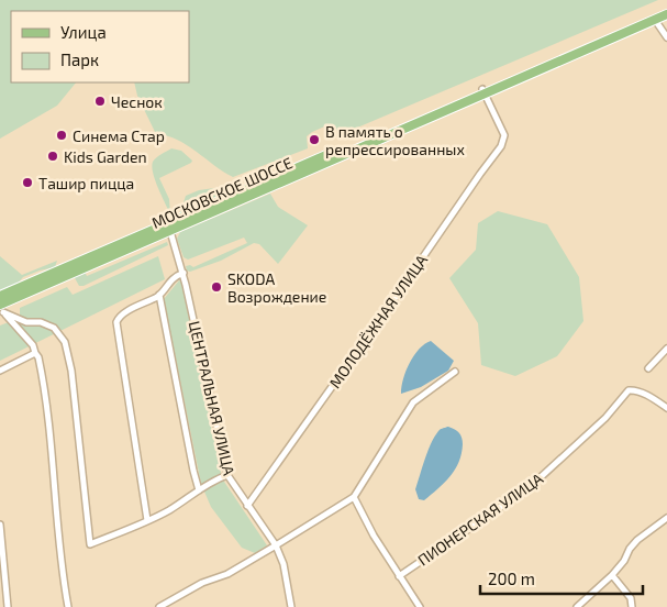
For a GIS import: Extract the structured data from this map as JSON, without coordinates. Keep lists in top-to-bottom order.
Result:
{
  "streets": {
    "main road": ["МОСКОВСКОЕ ШОССЕ"],
    "street": ["МОЛОДЁЖНАЯ УЛИЦА", "ЦЕНТРАЛЬНАЯ УЛИЦА", "ПИОНЕРСКАЯ УЛИЦА"]
  },
  "crossings": [
    ["МОСКОВСКОЕ ШОССЕ", "МОЛОДЁЖНАЯ УЛИЦА"],
    ["МОСКОВСКОЕ ШОССЕ", "ЦЕНТРАЛЬНАЯ УЛИЦА"],
    ["МОЛОДЁЖНАЯ УЛИЦА", "ЦЕНТРАЛЬНАЯ УЛИЦА"]
  ],
  "places": [
    "Чеснок",
    "Синема Стар",
    "В память о репрессированных",
    "Kids Garden",
    "Ташир пицца",
    "SKODA Возрождение"
  ],
  "legend": ["Улица", "Парк"],
  "scale_bar": "200 m"
}
